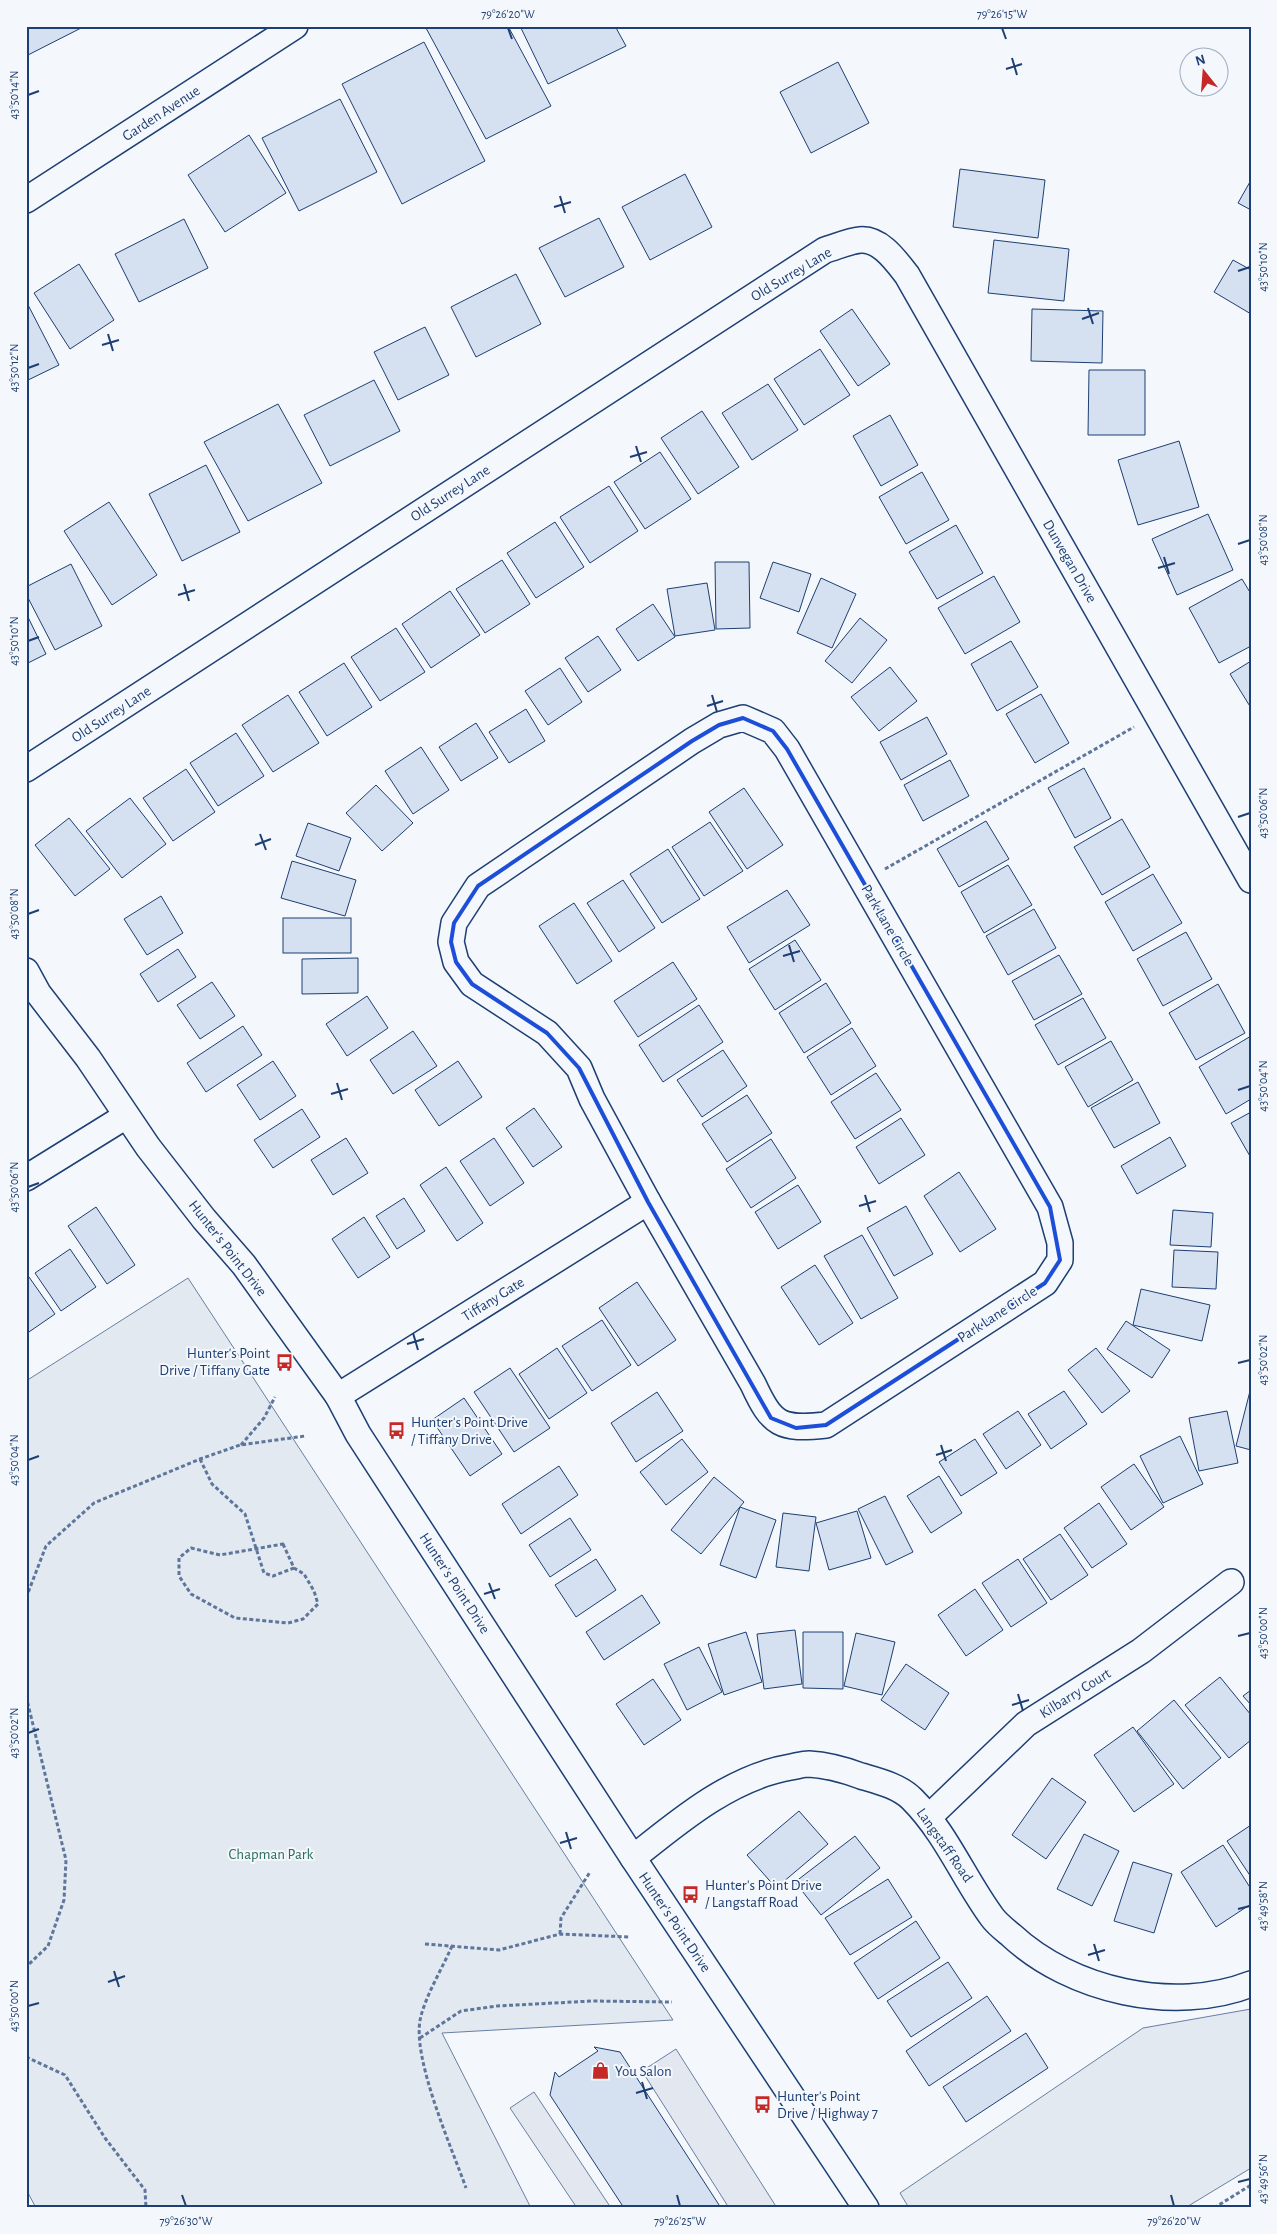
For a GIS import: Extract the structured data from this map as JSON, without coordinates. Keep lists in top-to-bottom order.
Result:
{
  "streets": {
    "street": [
      "Garden Avenue",
      "Old Surrey Lane",
      "Dunvegan Drive",
      "Park Lane Circle",
      "Hunter's Point Drive",
      "Tiffany Gate",
      "Kilbarry Court",
      "Langstaff Road"
    ]
  },
  "crossings": [
    ["Old Surrey Lane", "Dunvegan Drive"],
    ["Park Lane Circle", "Tiffany Gate"],
    ["Hunter's Point Drive", "Tiffany Gate"],
    ["Hunter's Point Drive", "Langstaff Road"],
    ["Kilbarry Court", "Langstaff Road"]
  ],
  "parks": ["Chapman Park"],
  "places": {
    "bus stop": [
      "Hunter's Point Drive / Tiffany Gate",
      "Hunter's Point Drive / Tiffany Drive",
      "Hunter's Point Drive / Langstaff Road",
      "Hunter's Point Drive / Highway 7"
    ],
    "shop": ["You Salon"]
  },
  "north": "top",
  "coordinates": [
    "79°26'20\"W",
    "79°26'15\"W",
    "43°50'14\"N",
    "43°50'10\"N",
    "43°50'12\"N",
    "43°50'08\"N",
    "43°50'06\"N",
    "43°50'04\"N",
    "43°50'02\"N",
    "43°50'00\"N",
    "43°49'58\"N",
    "43°49'56\"N",
    "79°26'30\"W",
    "79°26'25\"W"
  ]
}
